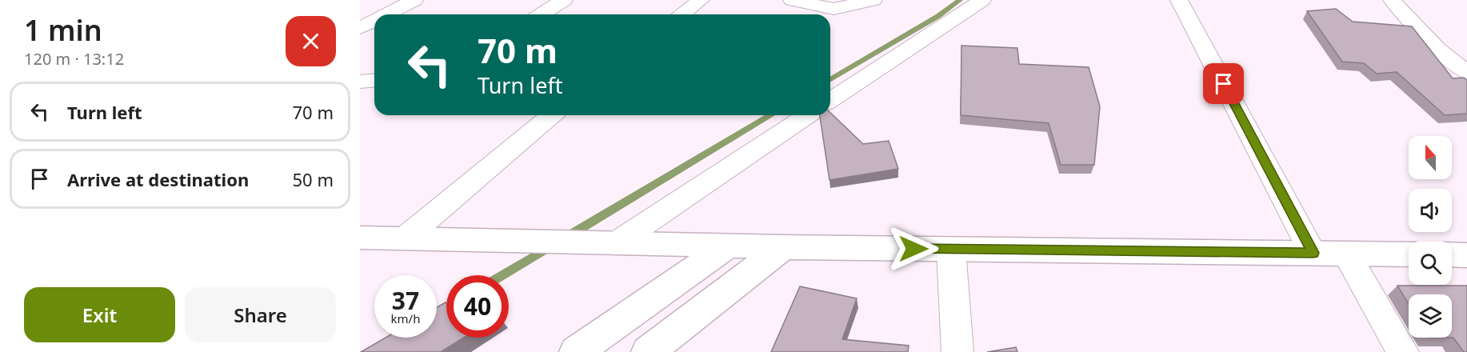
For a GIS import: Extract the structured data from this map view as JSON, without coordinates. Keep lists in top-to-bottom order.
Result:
{
  "north": "top",
  "page": {
    "heading": ["1 min", "120 m · 13:12"],
    "turn": ["70 m", "Turn left"],
    "list": [
      {
        "name": "Turn left",
        "value": "70 m"
      },
      {
        "name": "Arrive at destination",
        "value": "50 m"
      }
    ],
    "speed": "37 km/h",
    "limit": "40",
    "buttons": ["Exit", "Share"]
  }
}
